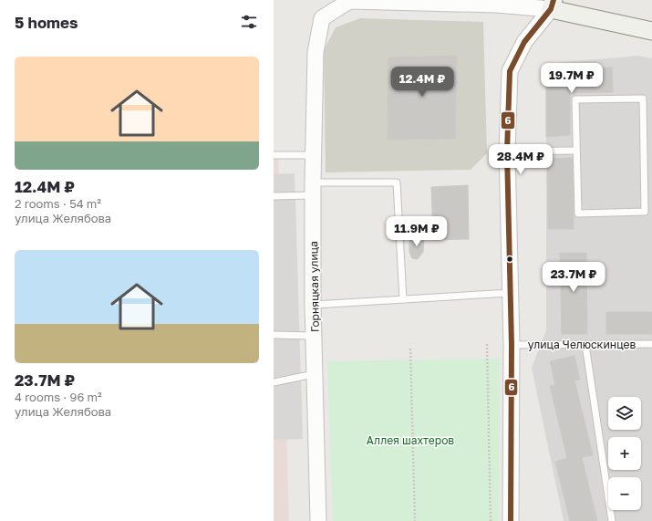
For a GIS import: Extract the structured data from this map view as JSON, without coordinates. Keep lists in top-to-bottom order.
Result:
{
  "streets": {
    "street": ["Горняцкая улица"],
    "lane": ["улица Челюскинцев"]
  },
  "parks": ["Аллея шахтеров"],
  "lines": ["transit line 6"],
  "page": {
    "heading": "5 homes",
    "list": [
      {
        "name": "12.4M ₽",
        "note": "2 rooms · 54 m² · улица Желябова"
      },
      {
        "name": "23.7M ₽",
        "note": "4 rooms · 96 m² · улица Желябова"
      }
    ],
    "price": [
      "19.7M ₽",
      "12.4M ₽",
      "28.4M ₽",
      "11.9M ₽",
      "23.7M ₽"
    ],
    "map_buttons": ["+", "−"]
  }
}
